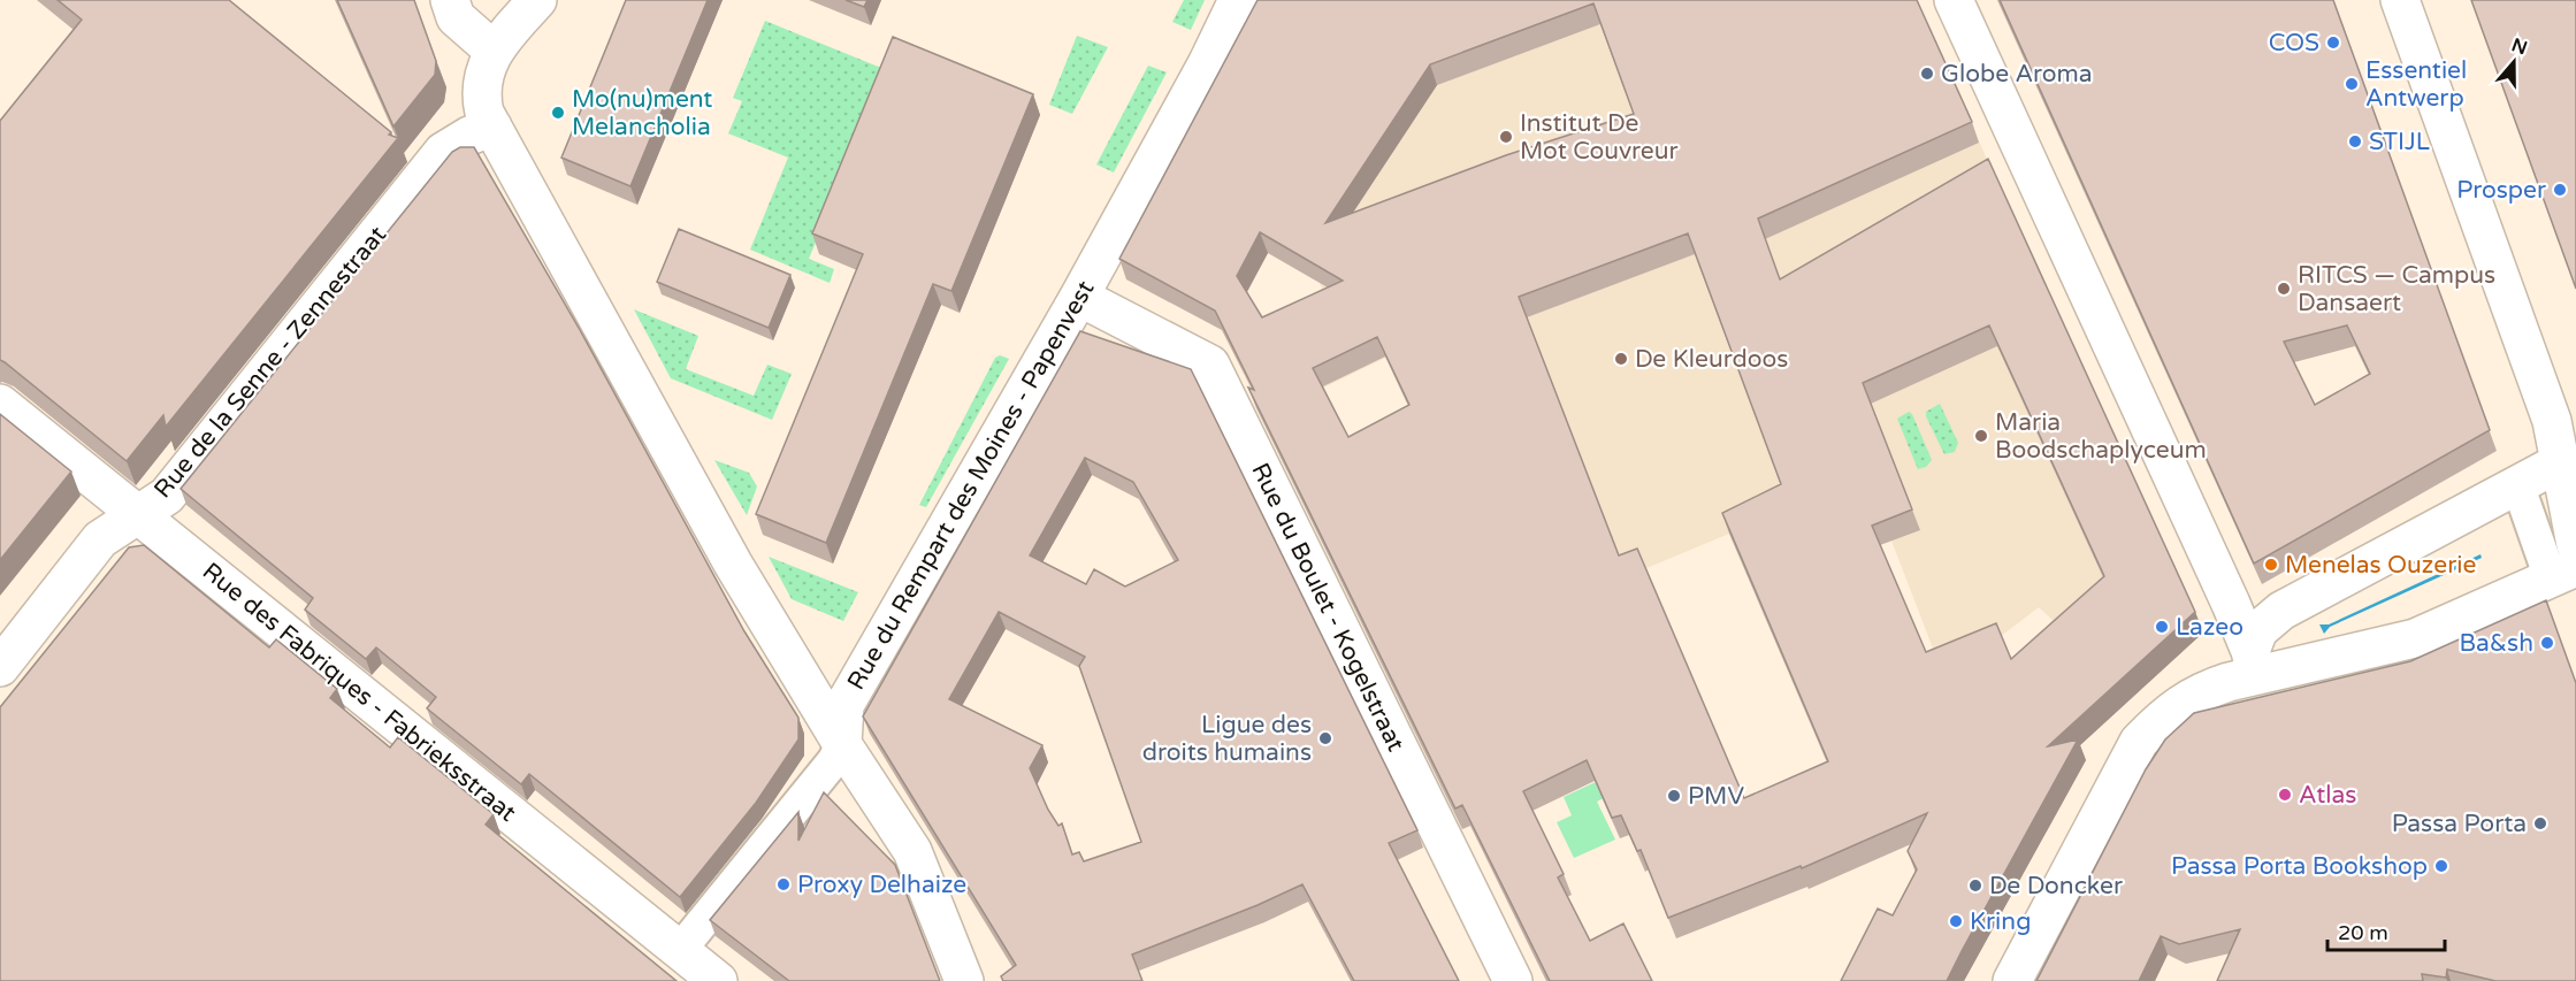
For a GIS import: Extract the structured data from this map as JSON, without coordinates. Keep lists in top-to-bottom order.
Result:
{
  "streets": {
    "street": [
      "Rue de la Senne - Zennestraat",
      "Rue du Rempart des Moines - Papenvest",
      "Rue du Boulet - Kogelstraat",
      "Rue des Fabriques - Fabrieksstraat"
    ]
  },
  "crossings": [
    ["Rue de la Senne - Zennestraat", "Rue des Fabriques - Fabrieksstraat"],
    ["Rue du Rempart des Moines - Papenvest", "Rue du Boulet - Kogelstraat"],
    ["Rue du Rempart des Moines - Papenvest", "Rue des Fabriques - Fabrieksstraat"]
  ],
  "places": [
    "COS",
    "Globe Aroma",
    "Essentiel Antwerp",
    "Mo(nu)ment Melancholia",
    "Institut De Mot Couvreur",
    "STIJL",
    "Prosper",
    "RITCS — Campus Dansaert",
    "De Kleurdoos",
    "Maria Boodschaplyceum",
    "Menelas Ouzerie",
    "Lazeo",
    "Ba&sh",
    "Ligue des droits humains",
    "Atlas",
    "PMV",
    "Passa Porta",
    "Passa Porta Bookshop",
    "Proxy Delhaize",
    "De Doncker",
    "Kring"
  ],
  "scale_bar": "20 m",
  "north": "top"
}
